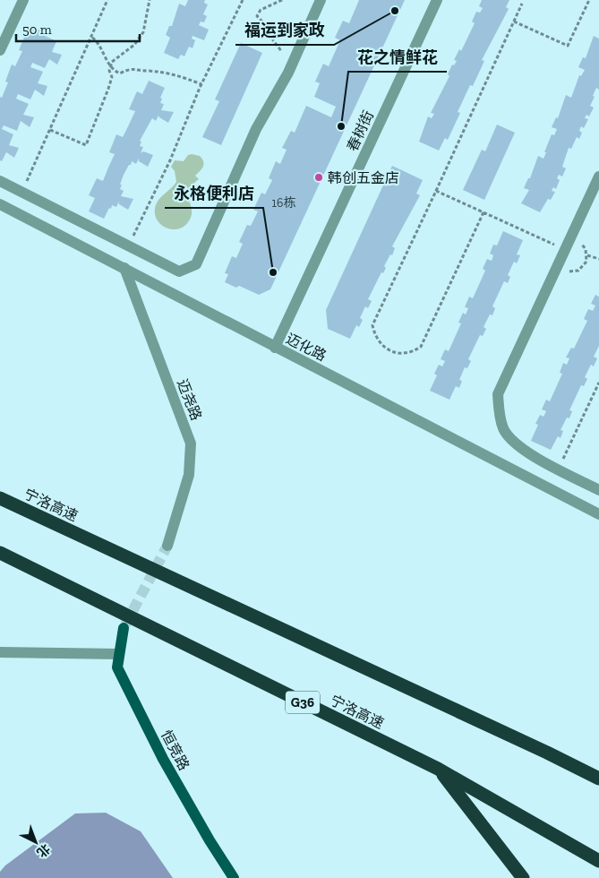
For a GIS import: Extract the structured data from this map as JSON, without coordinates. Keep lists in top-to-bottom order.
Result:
{
  "streets": {
    "highway": ["宁洛高速", "G36"],
    "main road": ["恒竞路"],
    "street": ["春树街", "迈化路", "迈尧路"]
  },
  "crossings": [
    ["春树街", "迈化路"],
    ["迈化路", "迈尧路"]
  ],
  "places": [
    "福运到家政",
    "花之情鲜花",
    "韩创五金店",
    "永格便利店"
  ],
  "house_numbers": ["16栋"],
  "scale_bar": "50 m",
  "north": "bottom right"
}
